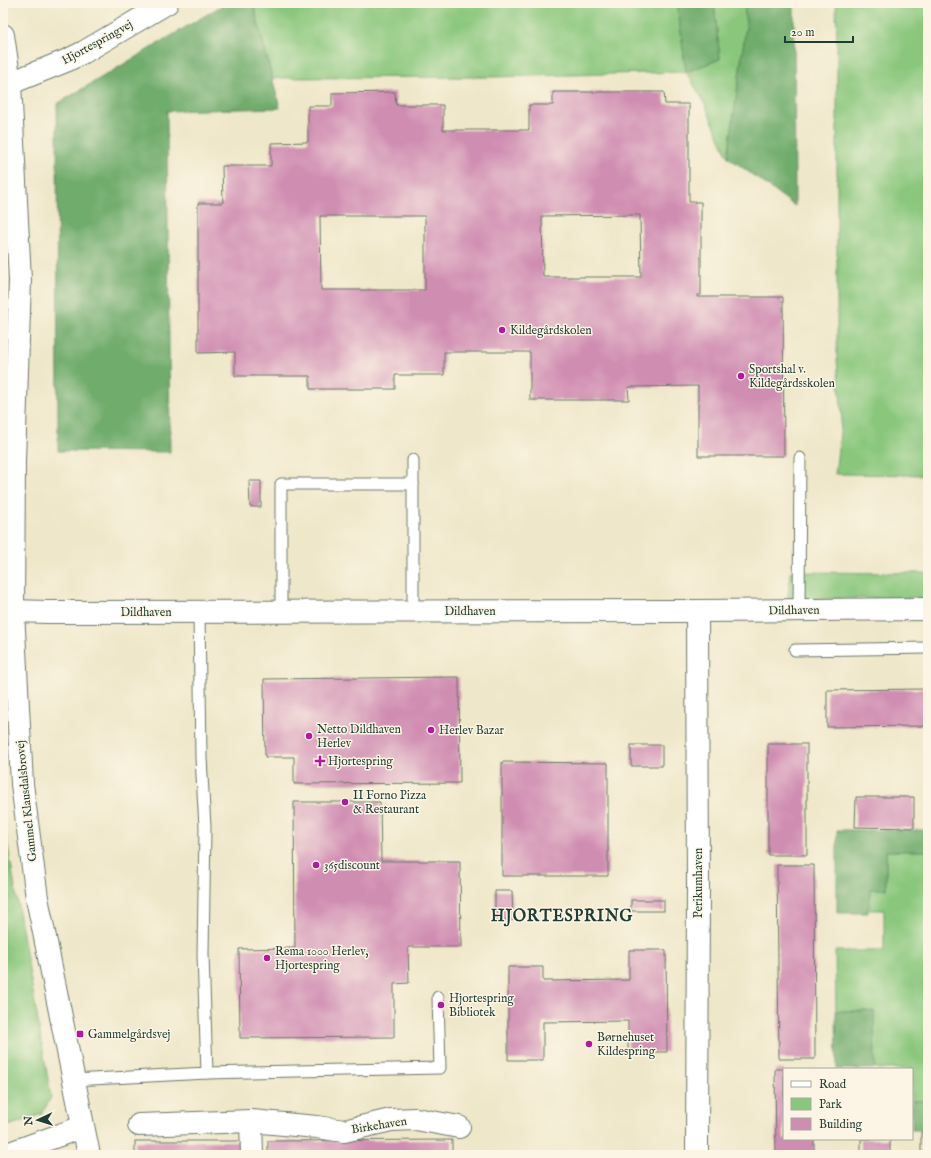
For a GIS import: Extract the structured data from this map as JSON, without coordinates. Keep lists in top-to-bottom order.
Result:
{
  "streets": {
    "street": [
      "Hjortespringvej",
      "Dildhaven",
      "Gammel Klausdalsbrovej",
      "Perikumhaven",
      "Birkehaven"
    ]
  },
  "crossings": [
    ["Hjortespringvej", "Gammel Klausdalsbrovej"],
    ["Dildhaven", "Gammel Klausdalsbrovej"],
    ["Dildhaven", "Perikumhaven"]
  ],
  "districts": ["HJORTESPRING"],
  "places": {
    "other": [
      "Kildegårdskolen",
      "Sportshal v. Kildegårdsskolen",
      "Herlev Bazar",
      "Netto Dildhaven Herlev",
      "II Forno Pizza & Restaurant",
      "365discount",
      "Rema 1000 Herlev, Hjortespring",
      "Hjortespring Bibliotek",
      "Børnehuset Kildespring"
    ],
    "health": ["Hjortespring"],
    "transit": ["Gammelgårdsvej"]
  },
  "legend": ["Road", "Park", "Building"],
  "scale_bar": "20 m",
  "north": "left"
}
